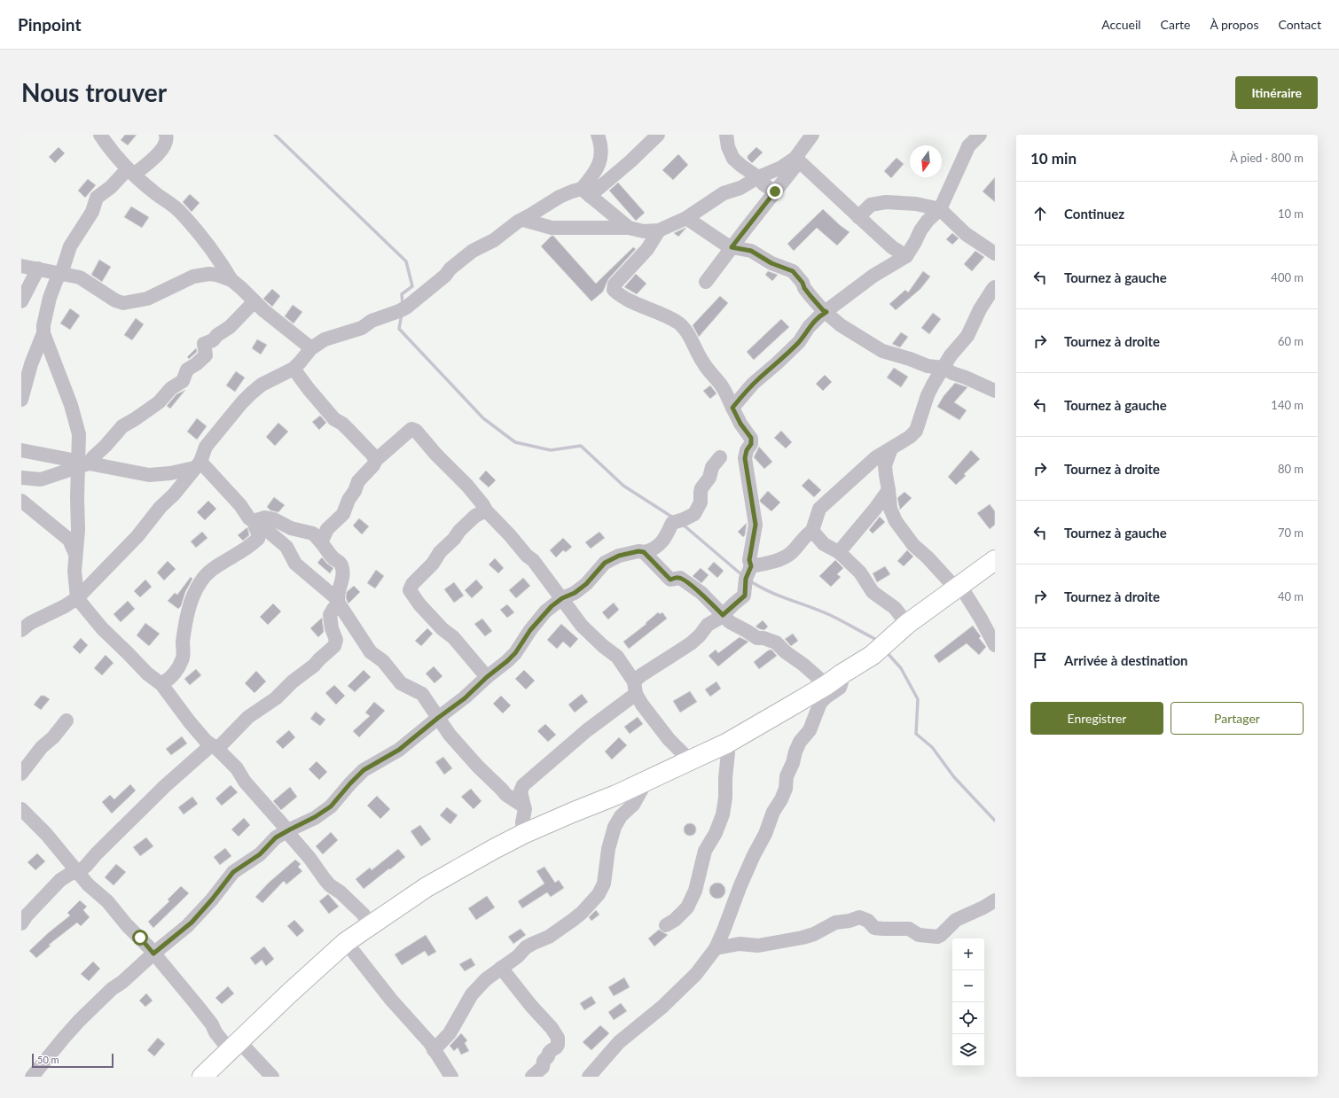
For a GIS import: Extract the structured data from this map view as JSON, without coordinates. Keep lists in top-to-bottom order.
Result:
{
  "scale_bar": "50 m",
  "north": "bottom",
  "page": {
    "header": "Pinpoint",
    "nav": [
      "Accueil",
      "Carte",
      "À propos",
      "Contact"
    ],
    "buttons": [
      "Itinéraire",
      ["Enregistrer", "Partager"]
    ],
    "title": "Nous trouver",
    "heading": ["10 min", "À pied · 800 m"],
    "list": [
      ["Continuez", "10 m"],
      ["Tournez à gauche", "400 m"],
      ["Tournez à droite", "60 m"],
      ["Tournez à gauche", "140 m"],
      ["Tournez à droite", "80 m"],
      ["Tournez à gauche", "70 m"],
      ["Tournez à droite", "40 m"],
      "Arrivée à destination"
    ],
    "map_buttons": ["+", "−"],
    "scale": "50 m"
  }
}
